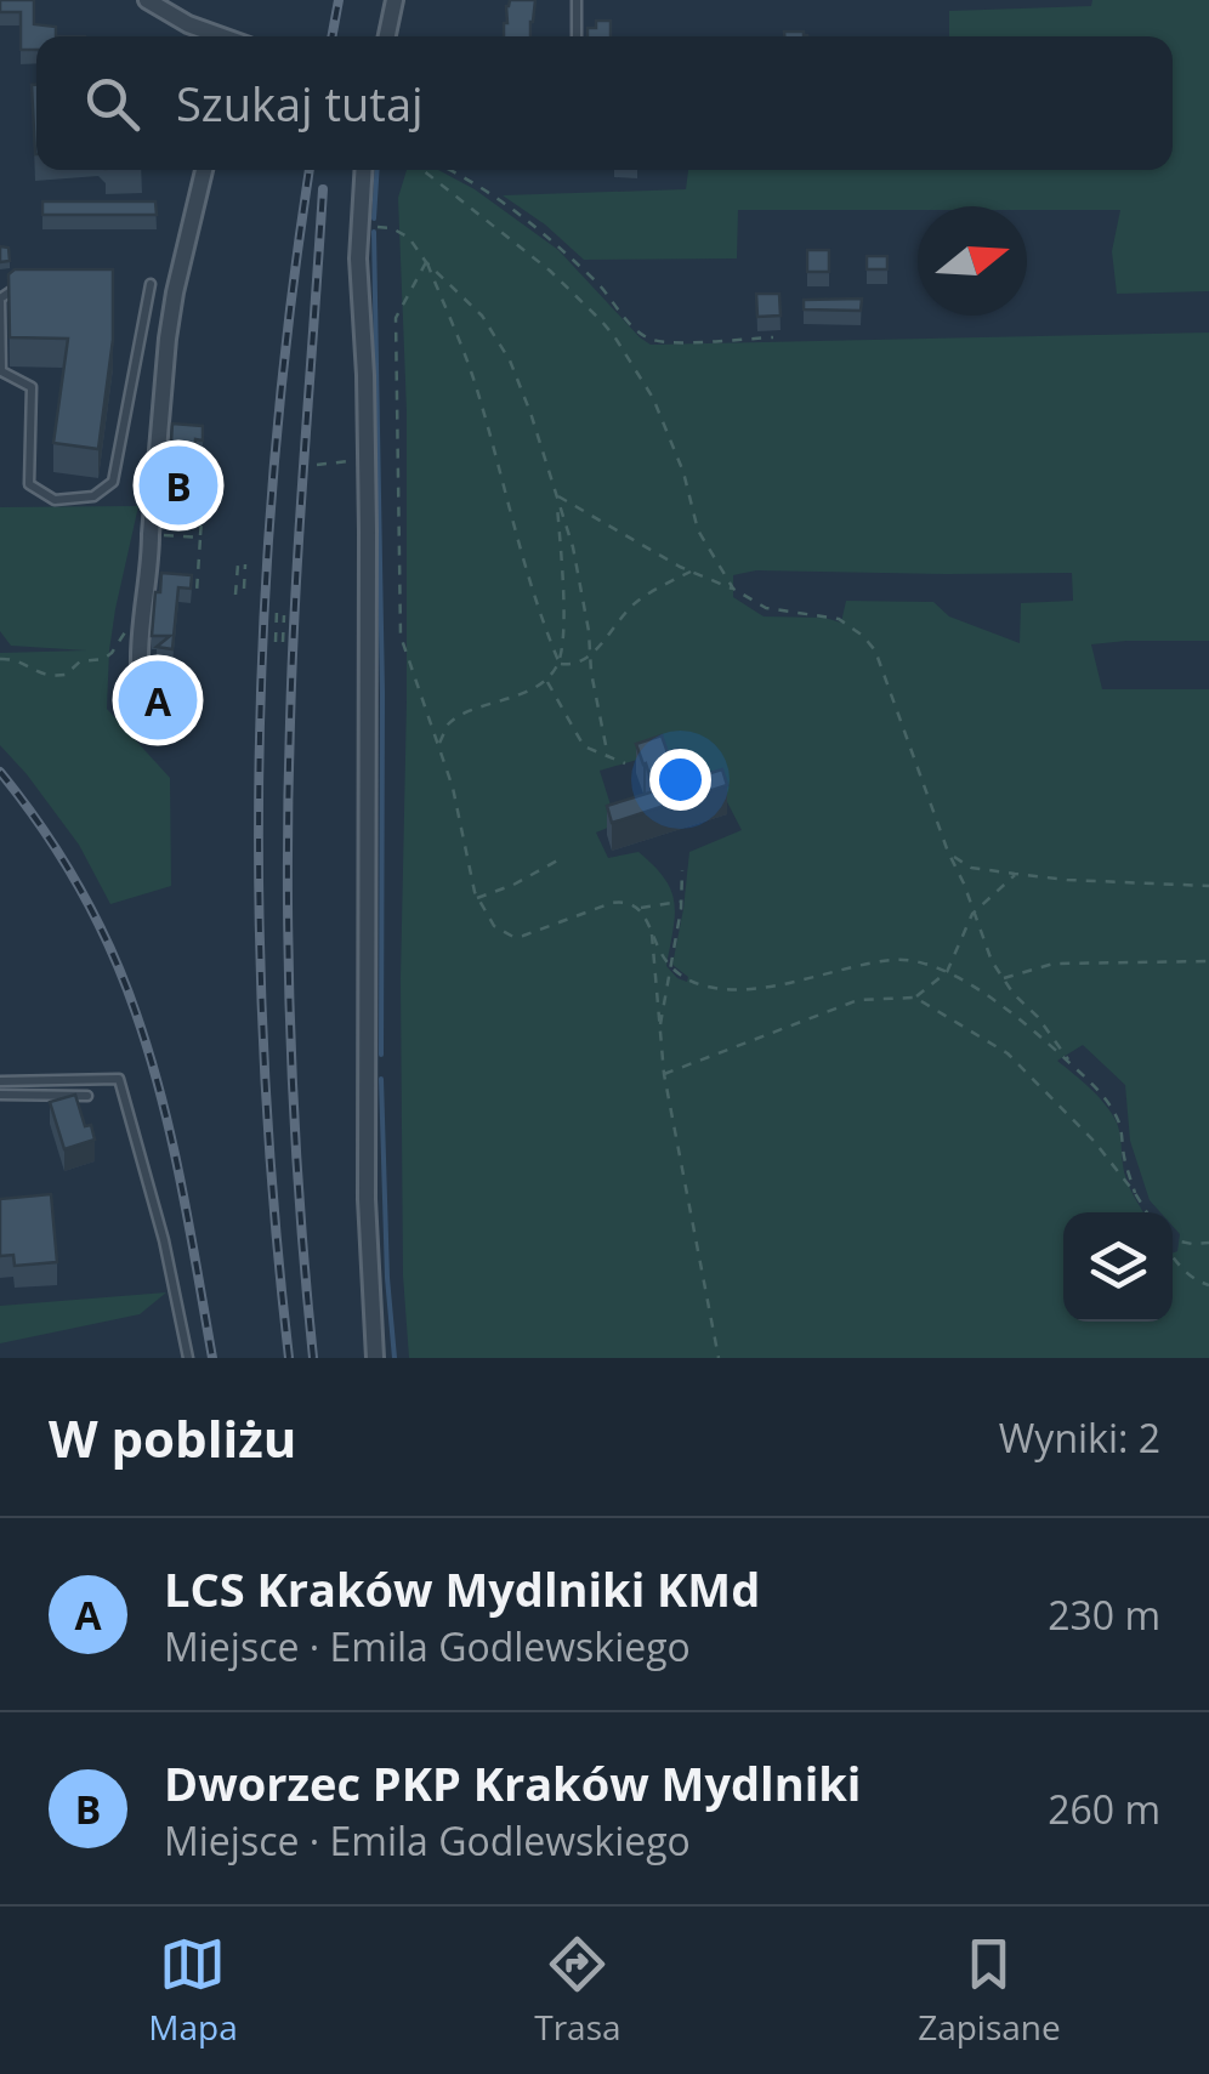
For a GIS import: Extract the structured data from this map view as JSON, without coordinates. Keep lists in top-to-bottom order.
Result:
{
  "north": "right",
  "page": {
    "search": "Szukaj tutaj",
    "pins": ["B", "A"],
    "heading": ["W pobliżu", "Wyniki: 2"],
    "list": [
      {
        "mark": "A",
        "name": "LCS Kraków Mydlniki KMd",
        "note": "Miejsce · Emila Godlewskiego",
        "value": "230 m"
      },
      {
        "mark": "B",
        "name": "Dworzec PKP Kraków Mydlniki",
        "note": "Miejsce · Emila Godlewskiego",
        "value": "260 m"
      }
    ],
    "nav": ["Mapa", "Trasa", "Zapisane"]
  }
}
